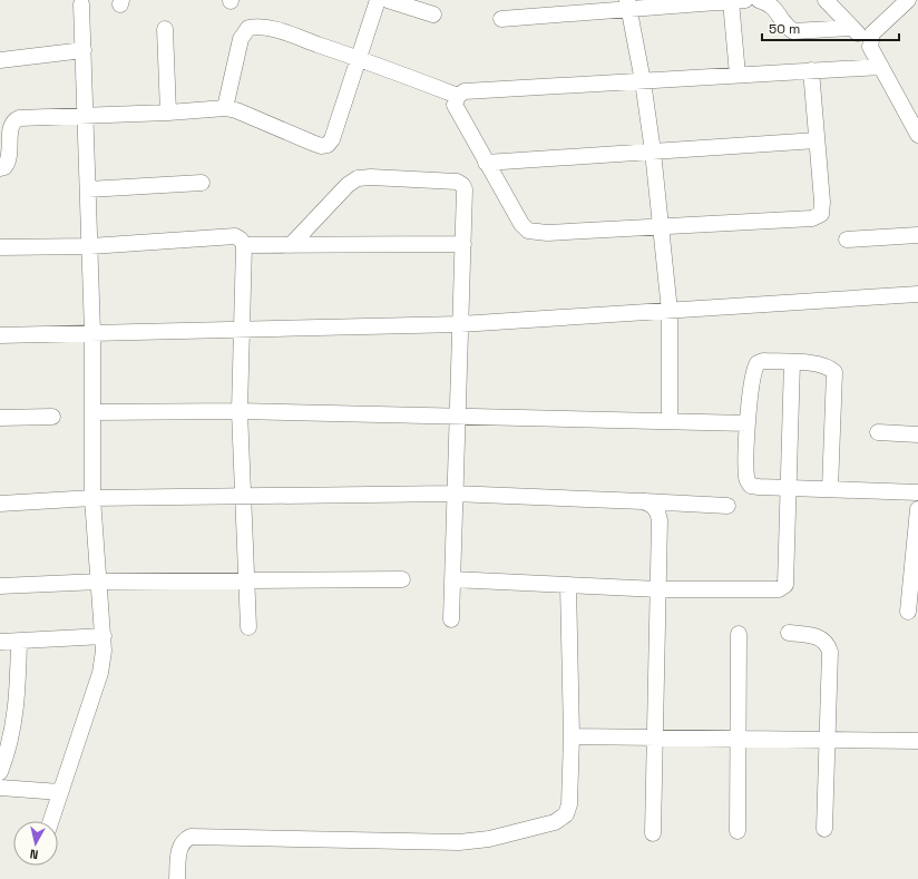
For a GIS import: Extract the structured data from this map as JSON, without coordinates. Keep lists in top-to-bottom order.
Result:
{
  "scale_bar": "50 m",
  "north": "bottom"
}
